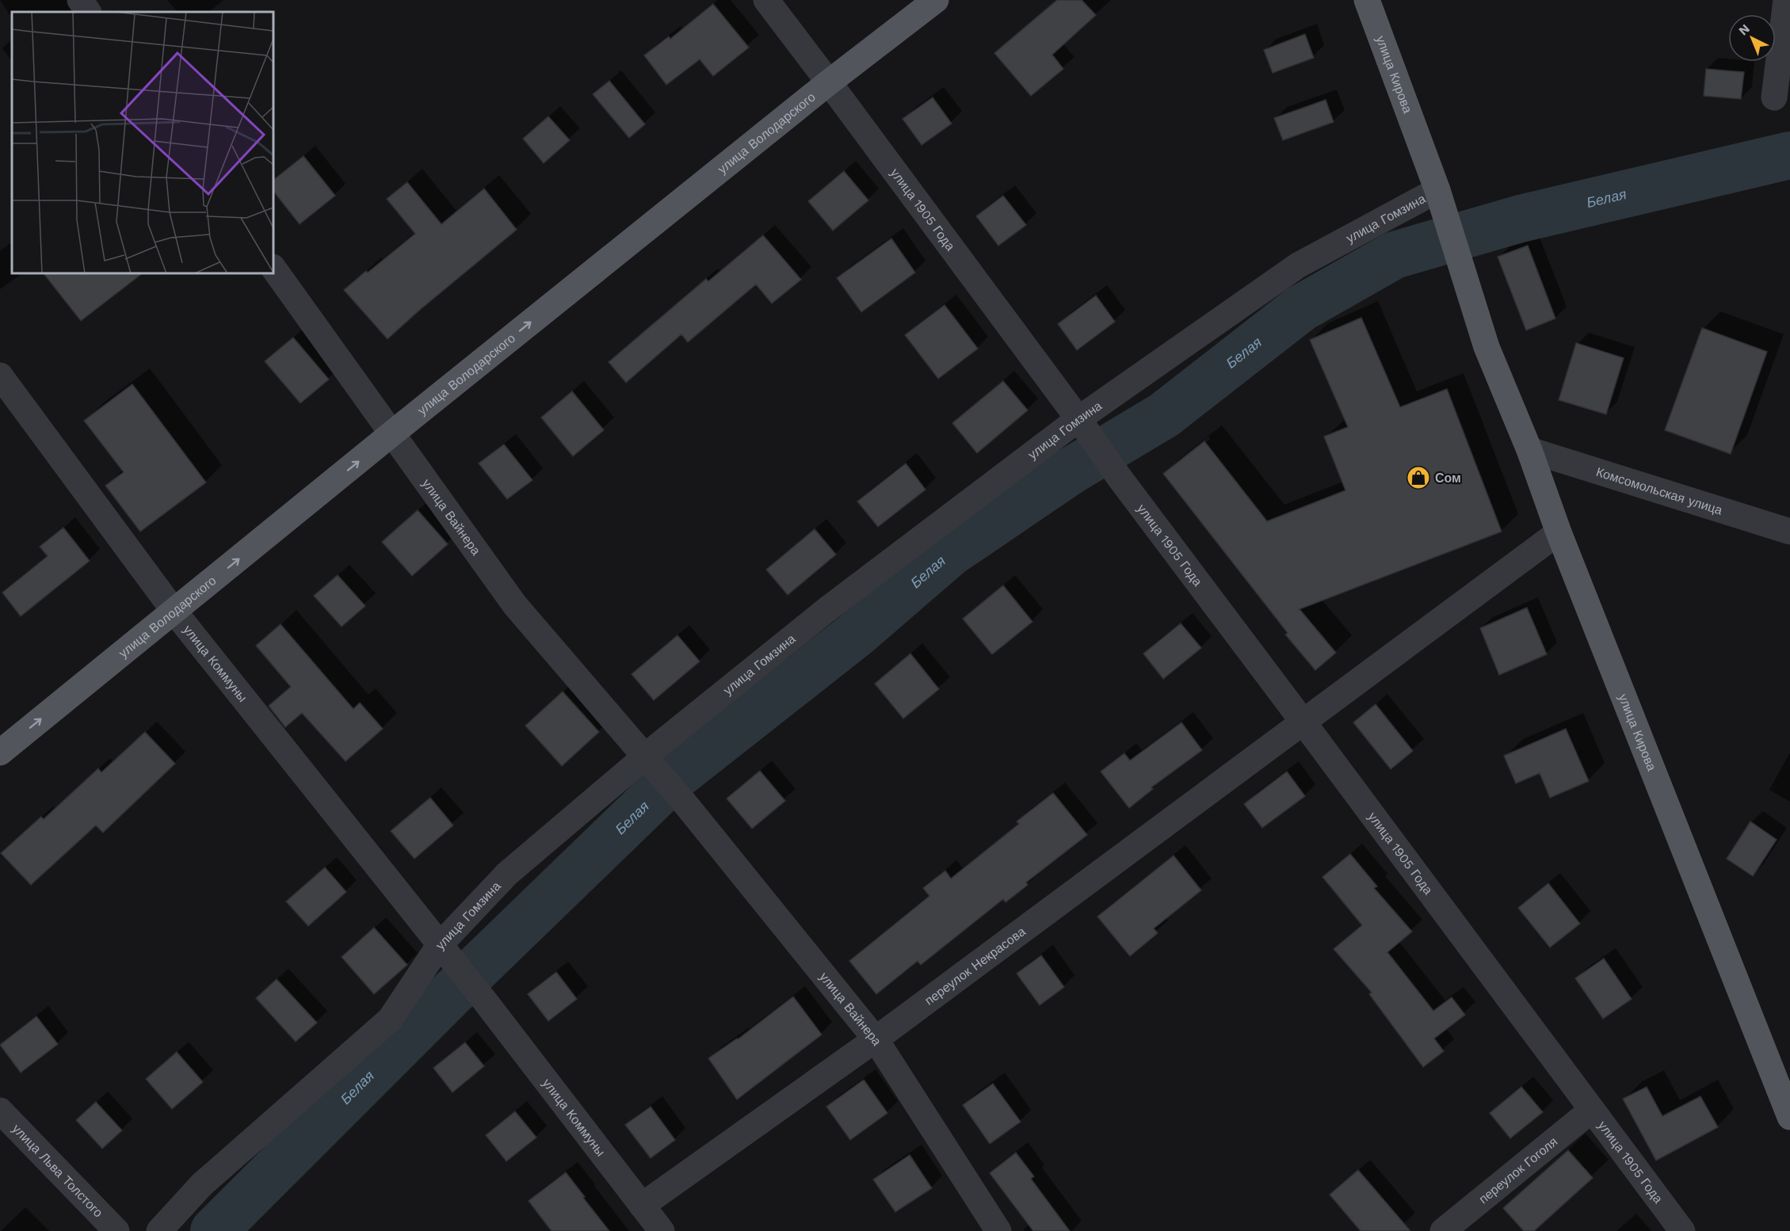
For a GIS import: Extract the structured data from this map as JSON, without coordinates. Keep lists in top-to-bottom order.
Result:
{
  "streets": {
    "main road": ["улица Кирова", "улица Володарского"],
    "street": [
      "улица 1905 Года",
      "улица Гомзина",
      "Комсомольская улица",
      "улица Вайнера",
      "улица Коммуны",
      "переулок Некрасова",
      "улица Льва Толстого",
      "переулок Гоголя"
    ]
  },
  "crossings": [
    ["улица Кирова", "улица Гомзина"],
    ["улица Кирова", "Комсомольская улица"],
    ["улица Кирова", "переулок Некрасова"],
    ["улица Володарского", "улица 1905 Года"],
    ["улица Володарского", "улица Вайнера"],
    ["улица Володарского", "улица Коммуны"],
    ["улица 1905 Года", "улица Гомзина"],
    ["улица 1905 Года", "переулок Некрасова"],
    ["улица 1905 Года", "переулок Гоголя"],
    ["улица Гомзина", "улица Вайнера"],
    ["улица Гомзина", "улица Коммуны"],
    ["улица Вайнера", "переулок Некрасова"],
    ["улица Коммуны", "переулок Некрасова"]
  ],
  "one_way": ["улица Володарского"],
  "water": ["Белая"],
  "places": {
    "shop": ["Сом"]
  },
  "north": "top left"
}
